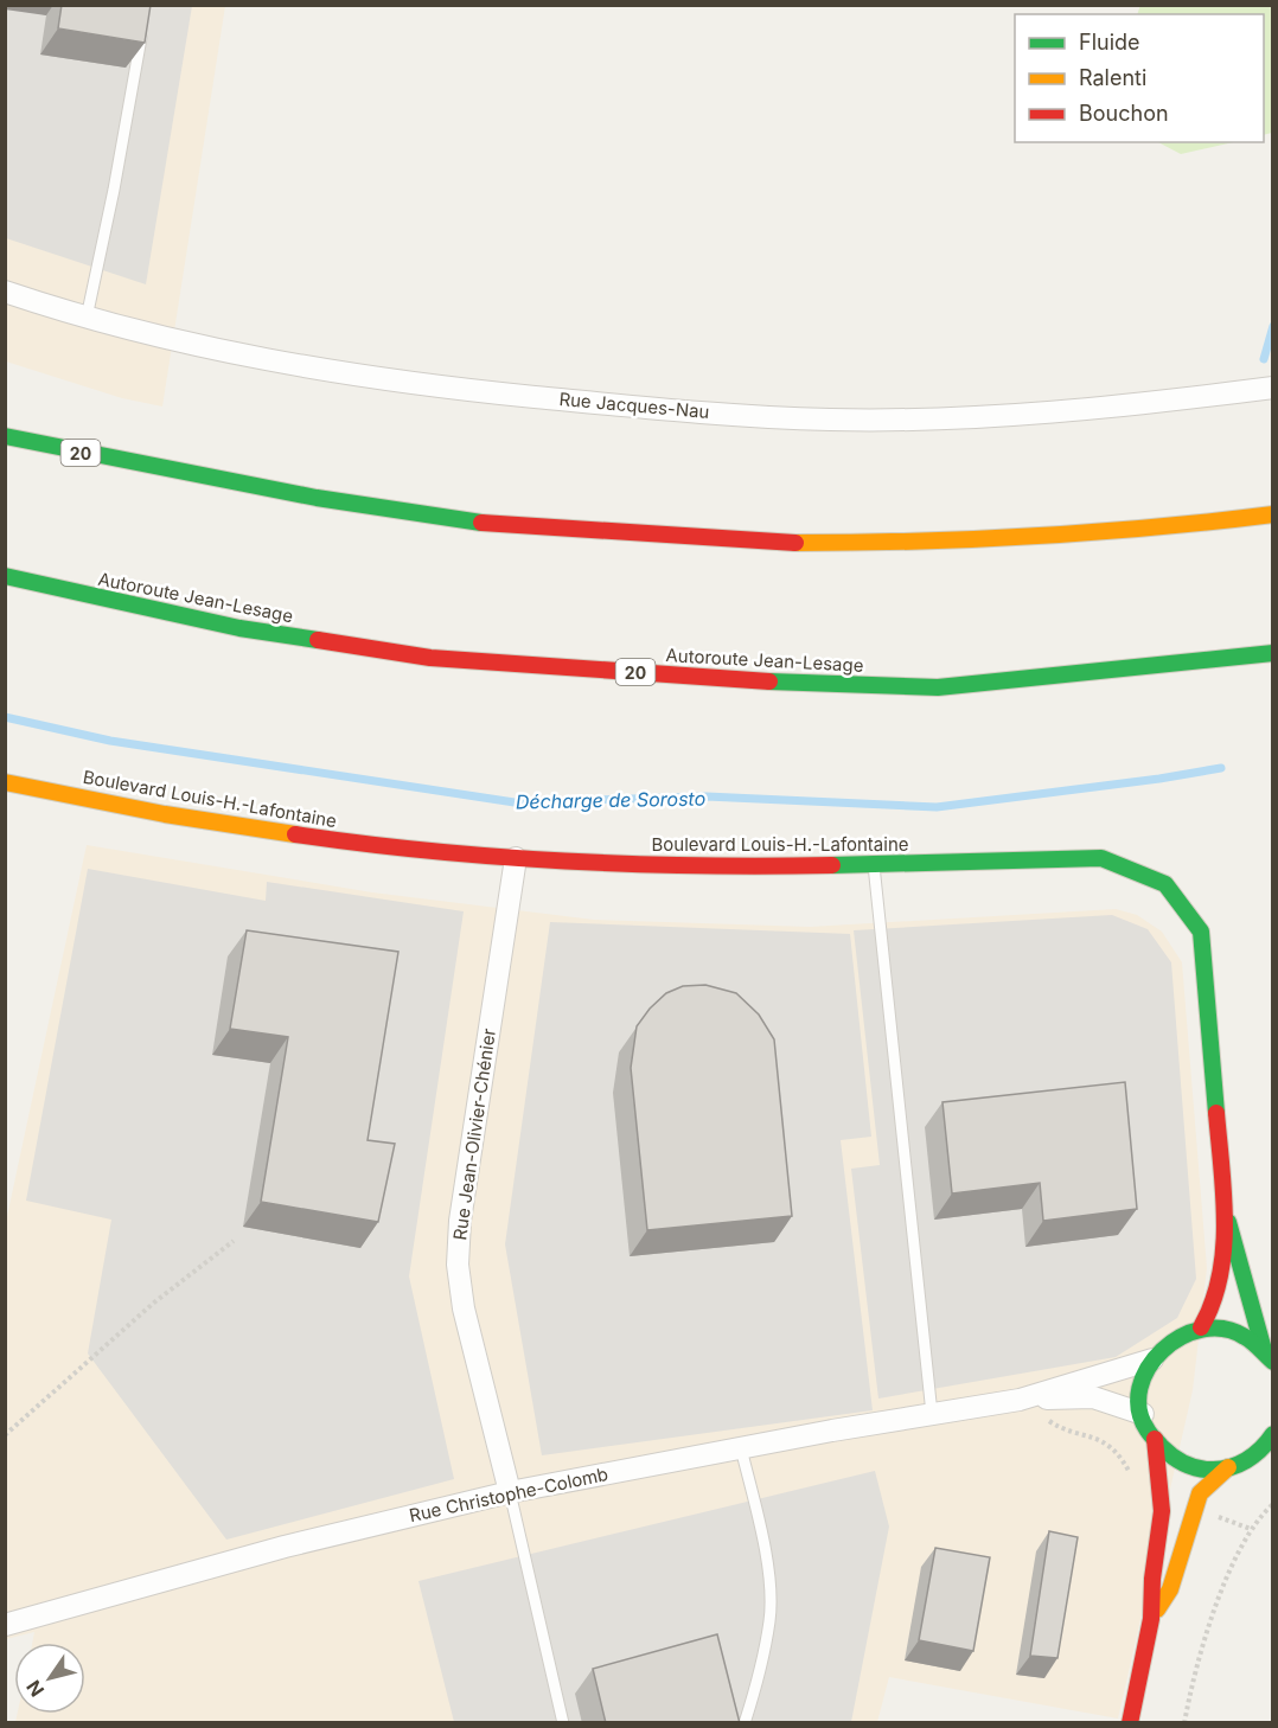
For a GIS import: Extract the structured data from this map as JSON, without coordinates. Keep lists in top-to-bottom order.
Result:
{
  "streets": {
    "main road": ["20", "Autoroute Jean-Lesage", "Boulevard Louis-H.-Lafontaine"],
    "street": ["Rue Jacques-Nau", "Rue Jean-Olivier-Chénier", "Rue Christophe-Colomb"]
  },
  "crossings": [
    ["Boulevard Louis-H.-Lafontaine", "Rue Jean-Olivier-Chénier"],
    ["Rue Jean-Olivier-Chénier", "Rue Christophe-Colomb"]
  ],
  "water": ["Décharge de Sorosto"],
  "legend": ["Fluide", "Ralenti", "Bouchon"],
  "north": "bottom left"
}
